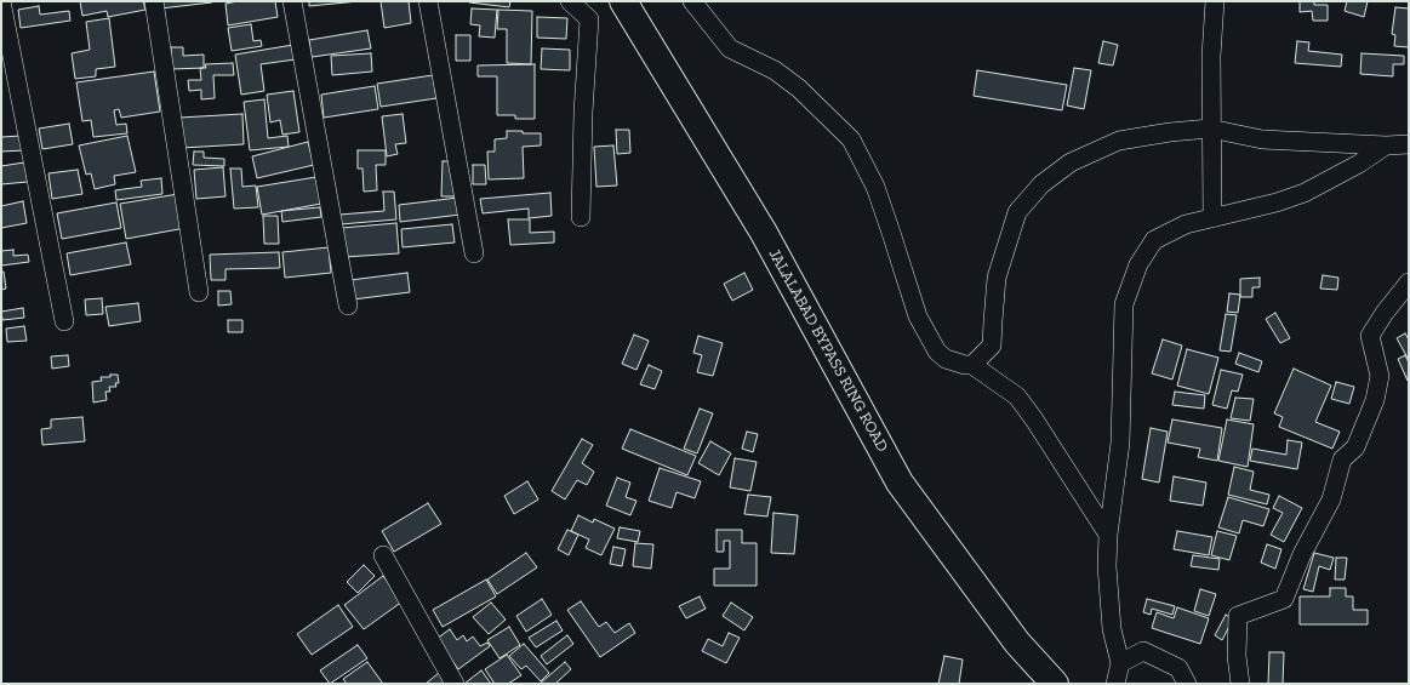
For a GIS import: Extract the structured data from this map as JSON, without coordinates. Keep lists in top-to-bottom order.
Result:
{
  "streets": {
    "highway": ["JALALABAD BYPASS RING ROAD"]
  }
}
